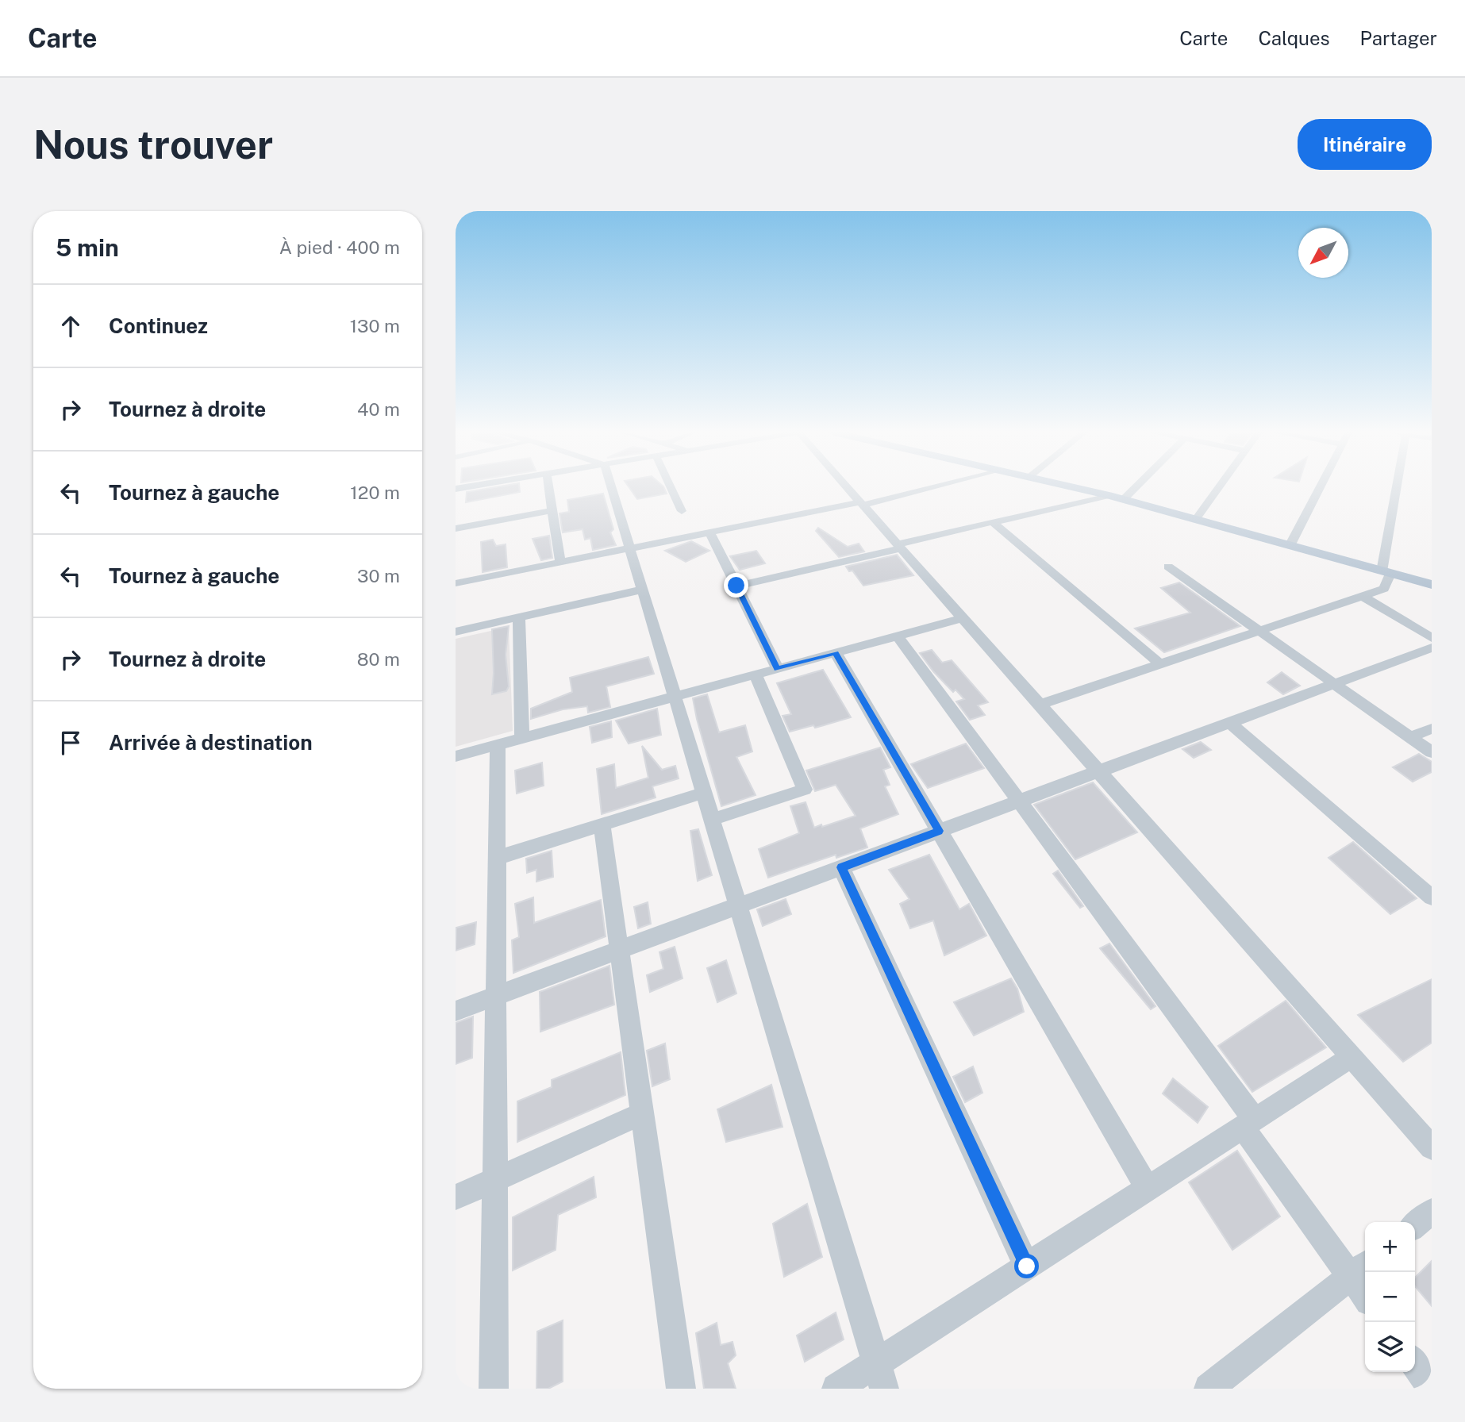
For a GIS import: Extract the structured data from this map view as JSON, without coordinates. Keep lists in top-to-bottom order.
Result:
{
  "north": "bottom left",
  "page": {
    "header": "Carte",
    "nav": ["Carte", "Calques", "Partager"],
    "buttons": "Itinéraire",
    "title": "Nous trouver",
    "heading": ["5 min", "À pied · 400 m"],
    "list": [
      ["Continuez", "130 m"],
      ["Tournez à droite", "40 m"],
      ["Tournez à gauche", "120 m"],
      ["Tournez à gauche", "30 m"],
      ["Tournez à droite", "80 m"],
      "Arrivée à destination"
    ],
    "map_buttons": ["+", "−"]
  }
}
